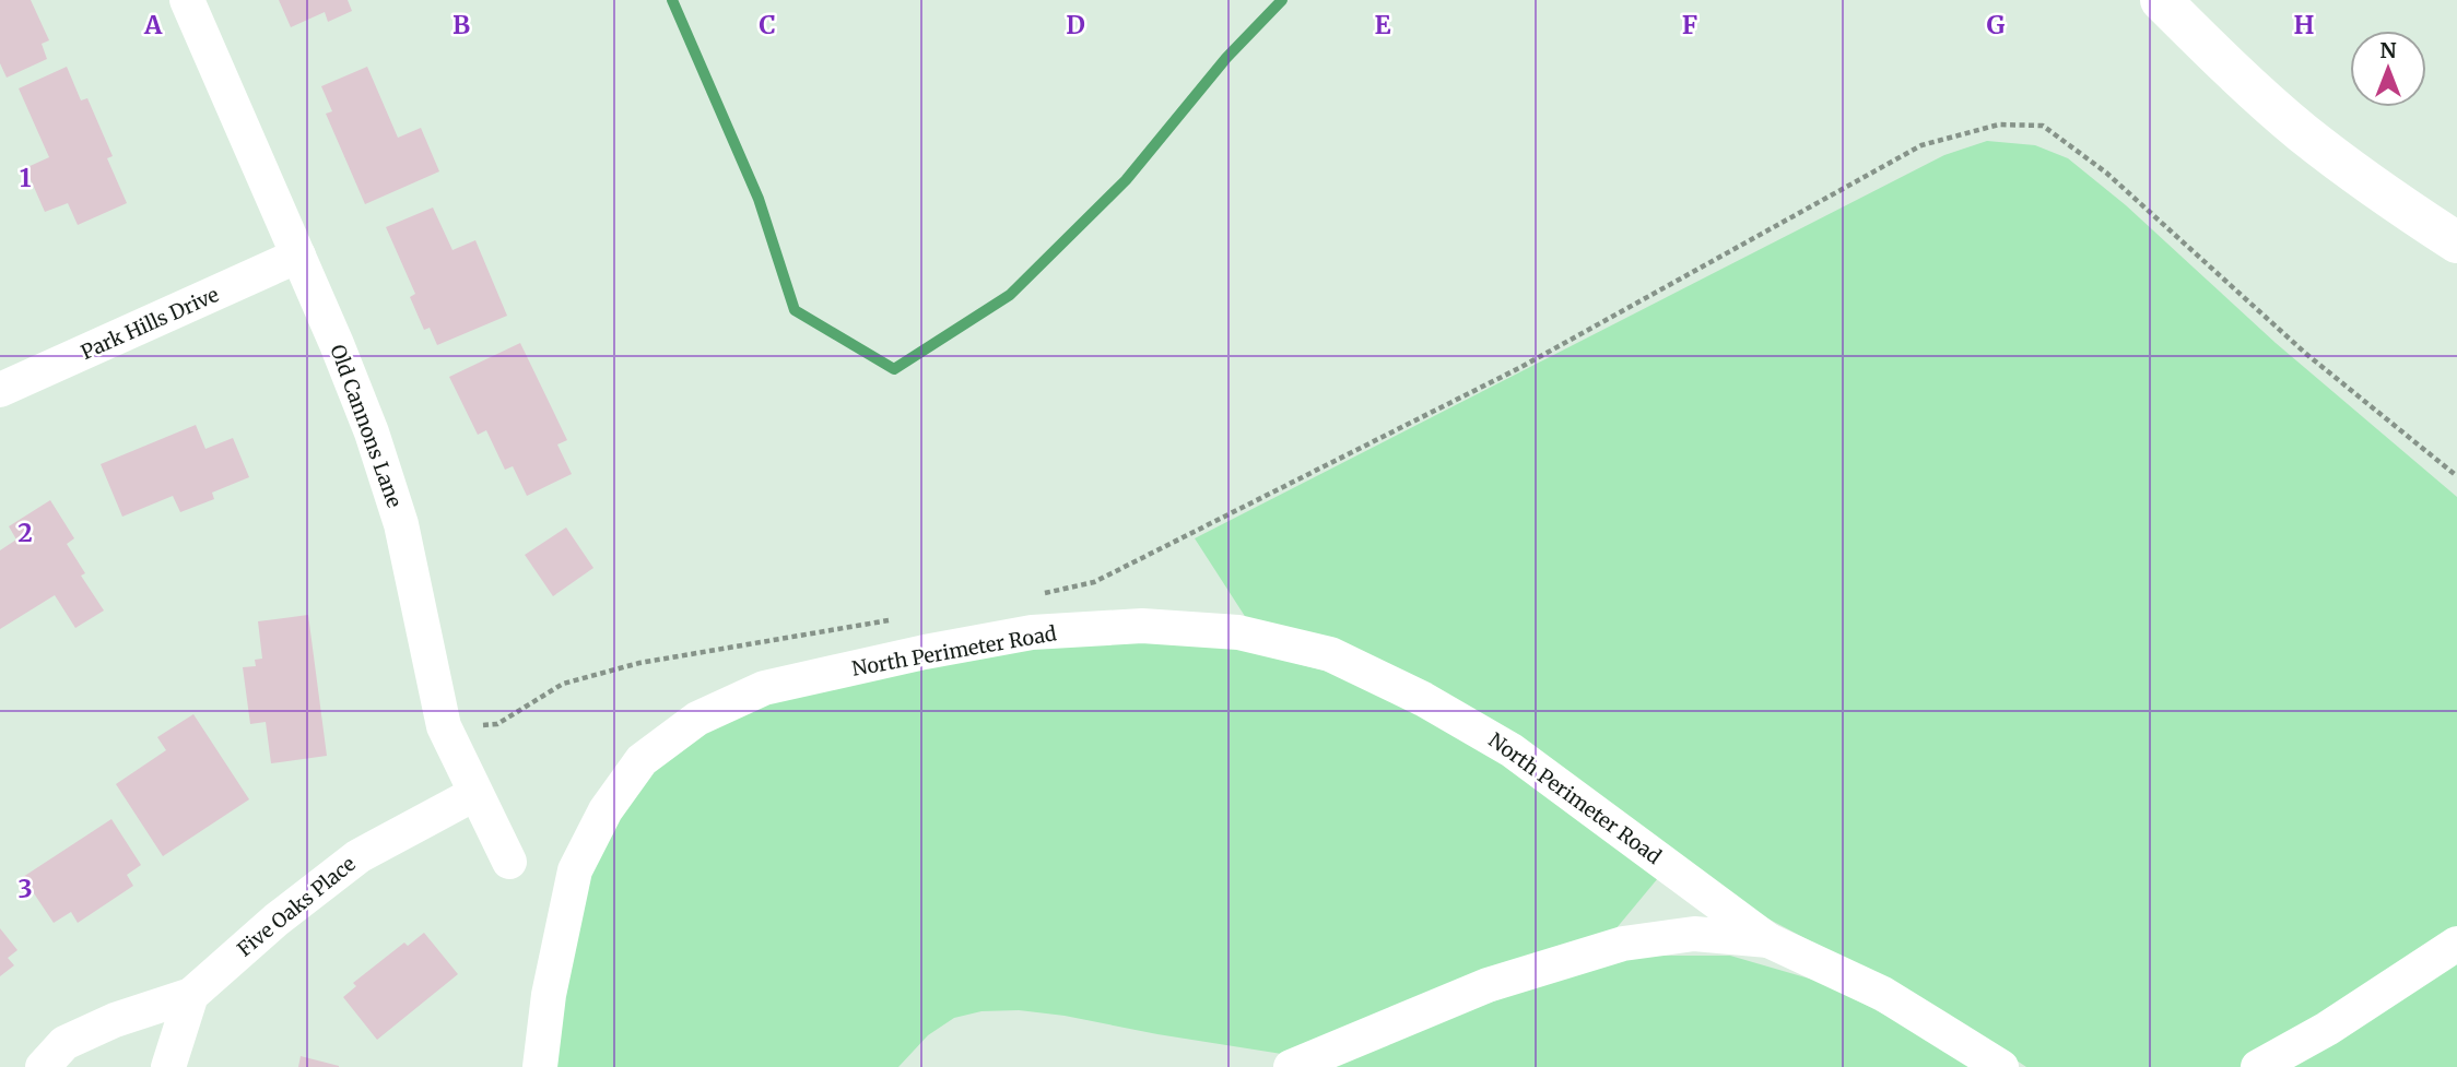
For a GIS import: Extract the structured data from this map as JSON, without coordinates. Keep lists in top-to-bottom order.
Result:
{
  "streets": {
    "street": [
      "Park Hills Drive",
      "Old Cannons Lane",
      "North Perimeter Road",
      "Five Oaks Place"
    ]
  },
  "crossings": [
    ["Park Hills Drive", "Old Cannons Lane"],
    ["Old Cannons Lane", "Five Oaks Place"]
  ],
  "north": "top",
  "grid": {
    "columns": [
      "A",
      "B",
      "C",
      "D",
      "E",
      "F",
      "G",
      "H"
    ],
    "rows": ["1", "2", "3"]
  }
}
